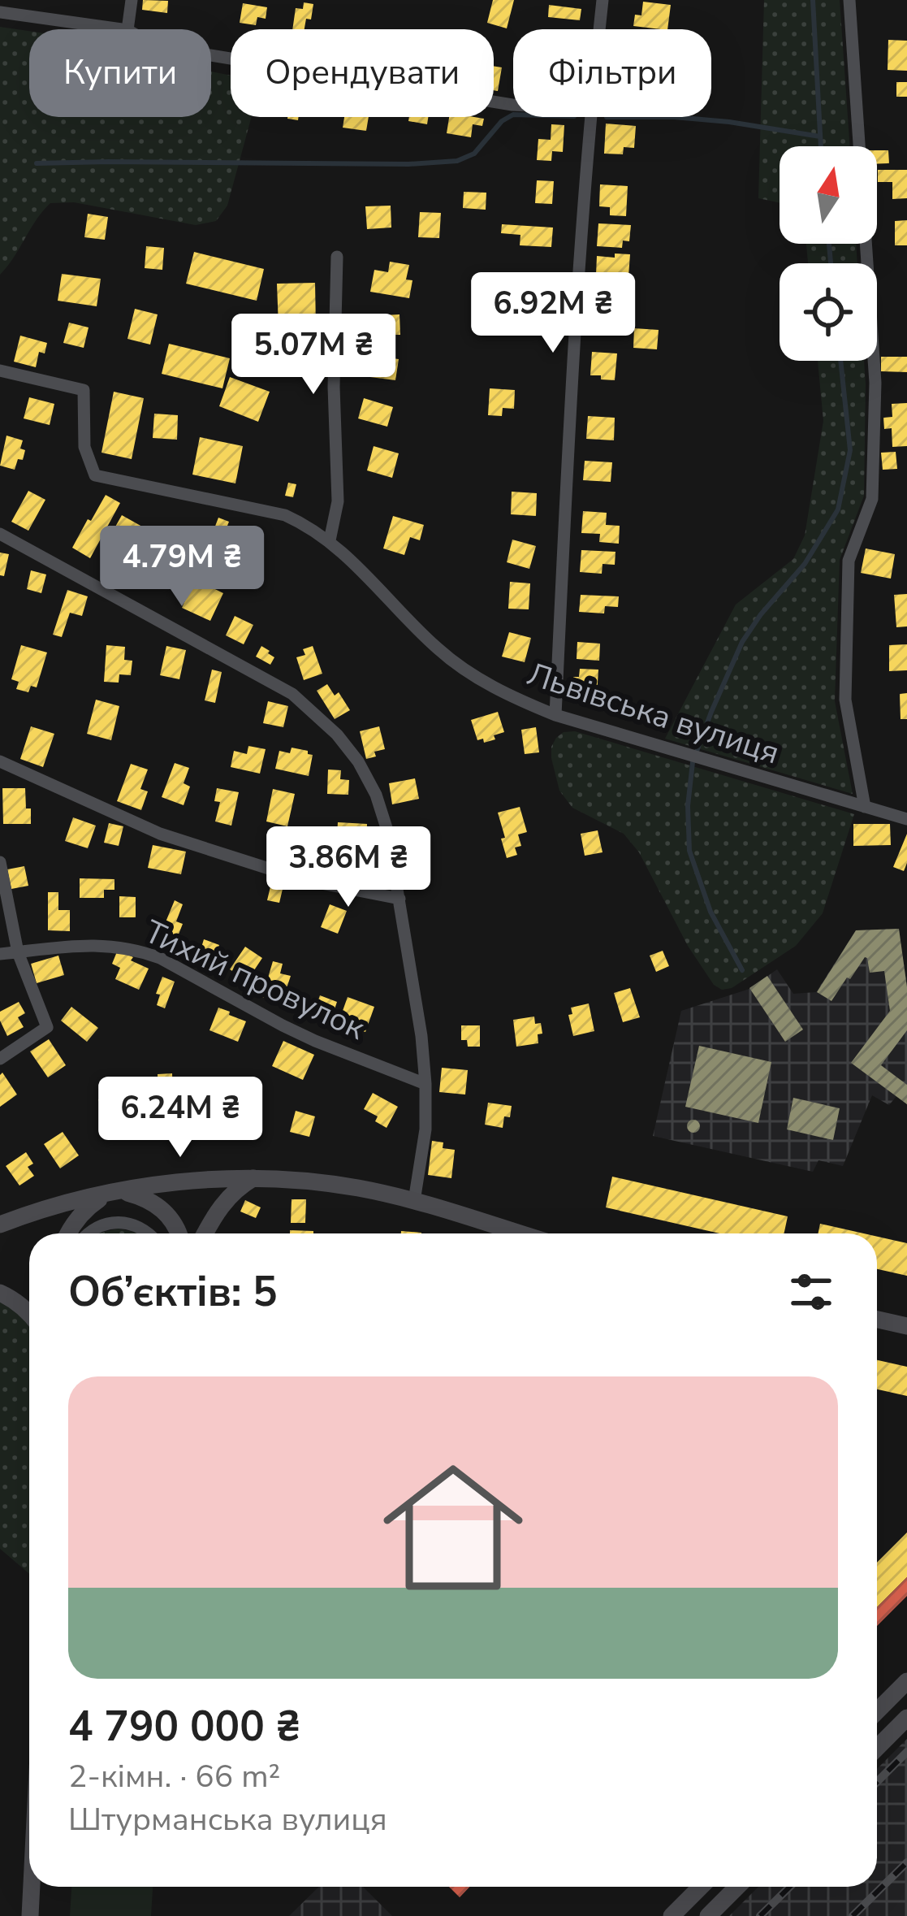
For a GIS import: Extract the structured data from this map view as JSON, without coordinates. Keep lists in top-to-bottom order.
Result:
{
  "streets": {
    "street": ["Львівська вулиця", "Тихий провулок"]
  },
  "north": "top",
  "page": {
    "chip": ["Купити", "Орендувати", "Фільтри"],
    "price": [
      "6.92M ₴",
      "5.07M ₴",
      "4.79M ₴",
      "3.86M ₴",
      "6.24M ₴"
    ],
    "heading": "Об’єктів: 5",
    "list": [
      {
        "name": "4 790 000 ₴",
        "note": "2-кімн. · 66 m² · Штурманська вулиця"
      }
    ]
  }
}
